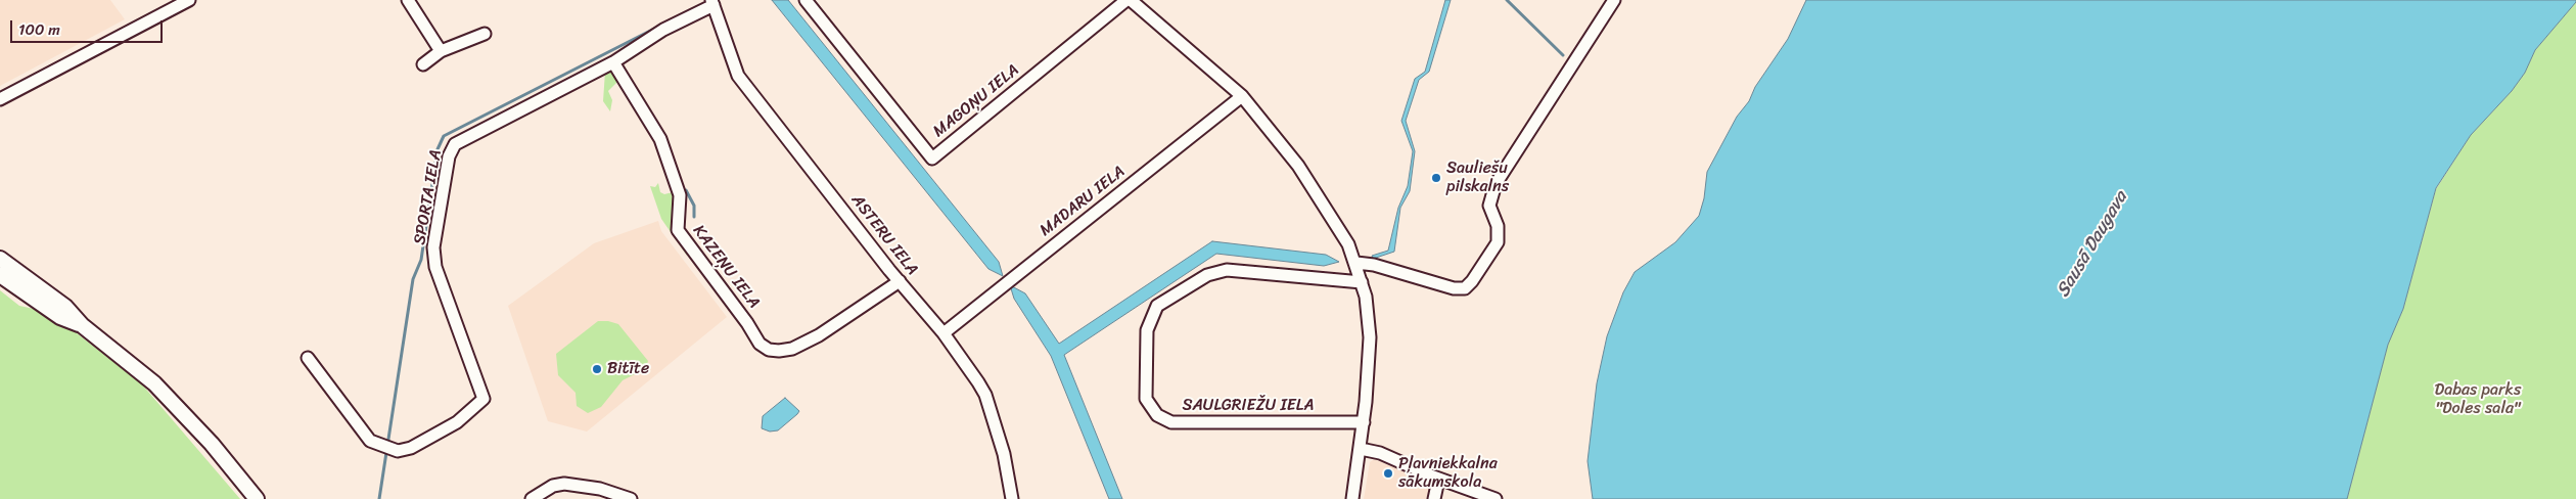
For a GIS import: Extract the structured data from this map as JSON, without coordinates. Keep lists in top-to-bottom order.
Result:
{
  "streets": {
    "street": [
      "MAGOŅU IELA",
      "SPORTA IELA",
      "MADARU IELA",
      "ASTERU IELA",
      "KAZEŅU IELA",
      "SAULGRIEŽU IELA"
    ]
  },
  "crossings": [
    ["SPORTA IELA", "ASTERU IELA"],
    ["SPORTA IELA", "KAZEŅU IELA"],
    ["MADARU IELA", "ASTERU IELA"],
    ["ASTERU IELA", "KAZEŅU IELA"]
  ],
  "water": ["Sausā Daugava"],
  "parks": ["Dabas parks \"Doles sala\""],
  "places": ["Sauliešu pilskalns", "Bitīte", "Pļavniekkalna sākumskola"],
  "scale_bar": "100 m"
}
